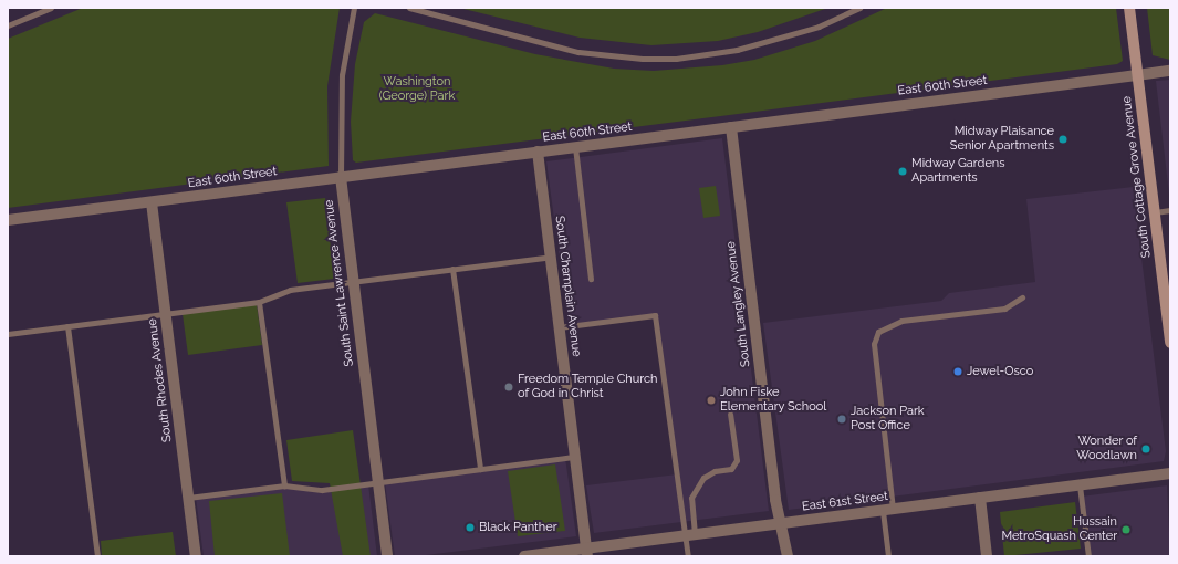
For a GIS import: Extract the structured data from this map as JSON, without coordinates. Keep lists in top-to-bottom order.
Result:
{
  "streets": {
    "main road": ["South Cottage Grove Avenue"],
    "street": [
      "East 60th Street",
      "South Saint Lawrence Avenue",
      "South Champlain Avenue",
      "South Langley Avenue",
      "South Rhodes Avenue",
      "East 61st Street"
    ]
  },
  "crossings": [
    ["East 60th Street", "South Cottage Grove Avenue"],
    ["East 60th Street", "South Saint Lawrence Avenue"],
    ["East 60th Street", "South Champlain Avenue"],
    ["East 60th Street", "South Langley Avenue"],
    ["East 60th Street", "South Rhodes Avenue"],
    ["South Champlain Avenue", "East 61st Street"],
    ["South Langley Avenue", "East 61st Street"]
  ],
  "parks": ["Washington (George) Park"],
  "places": [
    "Midway Plaisance Senior Apartments",
    "Midway Gardens Apartments",
    "Jewel-Osco",
    "Freedom Temple Church of God in Christ",
    "John Fiske Elementary School",
    "Jackson Park Post Office",
    "Wonder of Woodlawn",
    "Black Panther",
    "Hussain MetroSquash Center"
  ]
}
